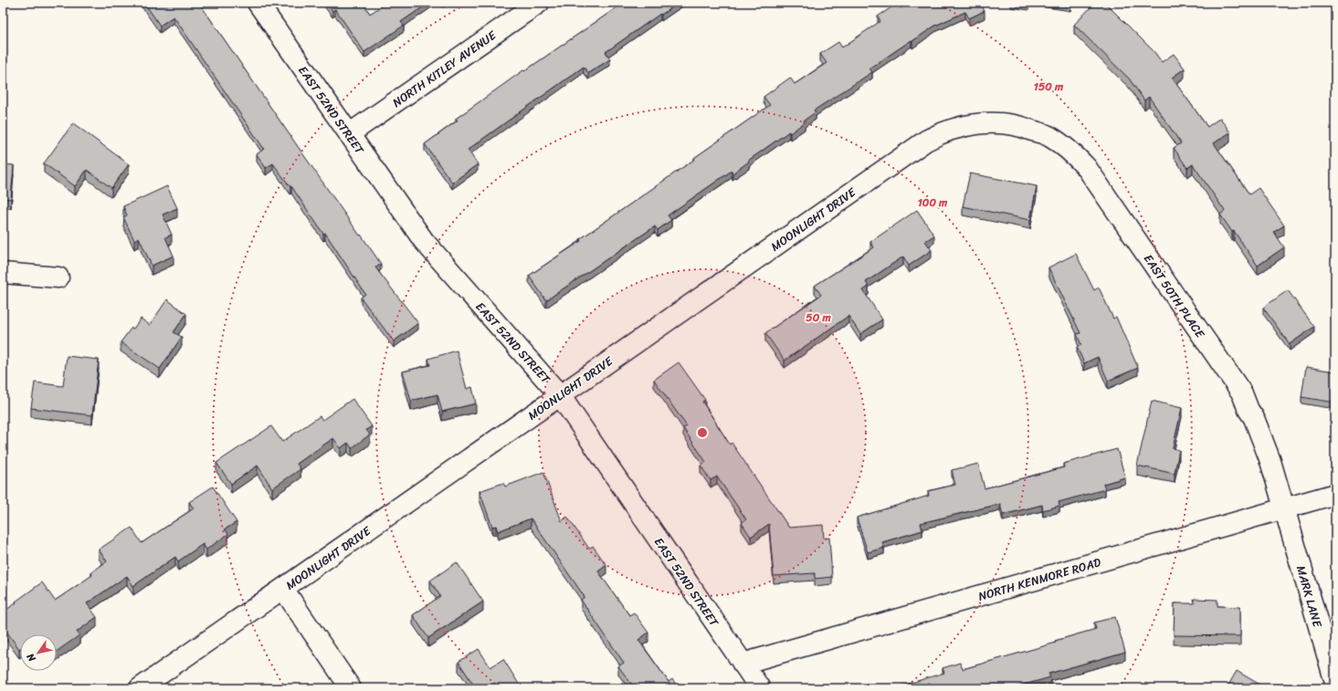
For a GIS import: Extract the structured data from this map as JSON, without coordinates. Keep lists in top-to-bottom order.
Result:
{
  "streets": {
    "street": [
      "NORTH KITLEY AVENUE",
      "EAST 52ND STREET",
      "MOONLIGHT DRIVE",
      "EAST 50TH PLACE",
      "NORTH KENMORE ROAD",
      "MARK LANE"
    ]
  },
  "crossings": [
    ["NORTH KITLEY AVENUE", "EAST 52ND STREET"],
    ["EAST 52ND STREET", "MOONLIGHT DRIVE"],
    ["EAST 52ND STREET", "NORTH KENMORE ROAD"],
    ["MOONLIGHT DRIVE", "EAST 50TH PLACE"],
    ["EAST 50TH PLACE", "NORTH KENMORE ROAD"],
    ["EAST 50TH PLACE", "MARK LANE"],
    ["NORTH KENMORE ROAD", "MARK LANE"]
  ],
  "north": "bottom left",
  "rings": ["150 m", "100 m", "50 m"]
}
